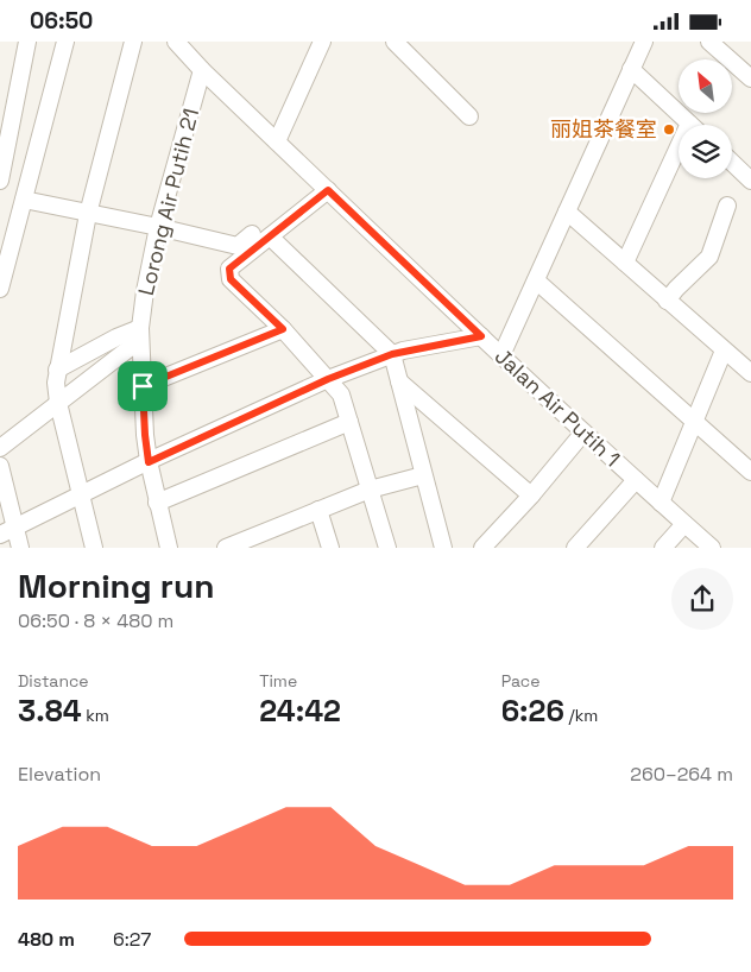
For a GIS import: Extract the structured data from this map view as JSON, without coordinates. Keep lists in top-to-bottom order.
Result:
{
  "streets": {
    "street": ["Lorong Air Putih 21", "Jalan Air Putih 1"]
  },
  "crossings": [
    ["Lorong Air Putih 21", "Jalan Air Putih 1"]
  ],
  "places": ["丽姐茶餐室"],
  "north": "top left",
  "page": {
    "status": "06:50",
    "heading": ["Morning run", "06:50 · 8 × 480 m"],
    "stats": [
      ["Distance", "3.84 km"],
      ["Time", "24:42"],
      ["Pace", "6:26 /km"]
    ],
    "chart": ["Elevation", "260–264 m"],
    "list": [
      {
        "name": "480 m",
        "note": "6:27"
      }
    ]
  }
}
